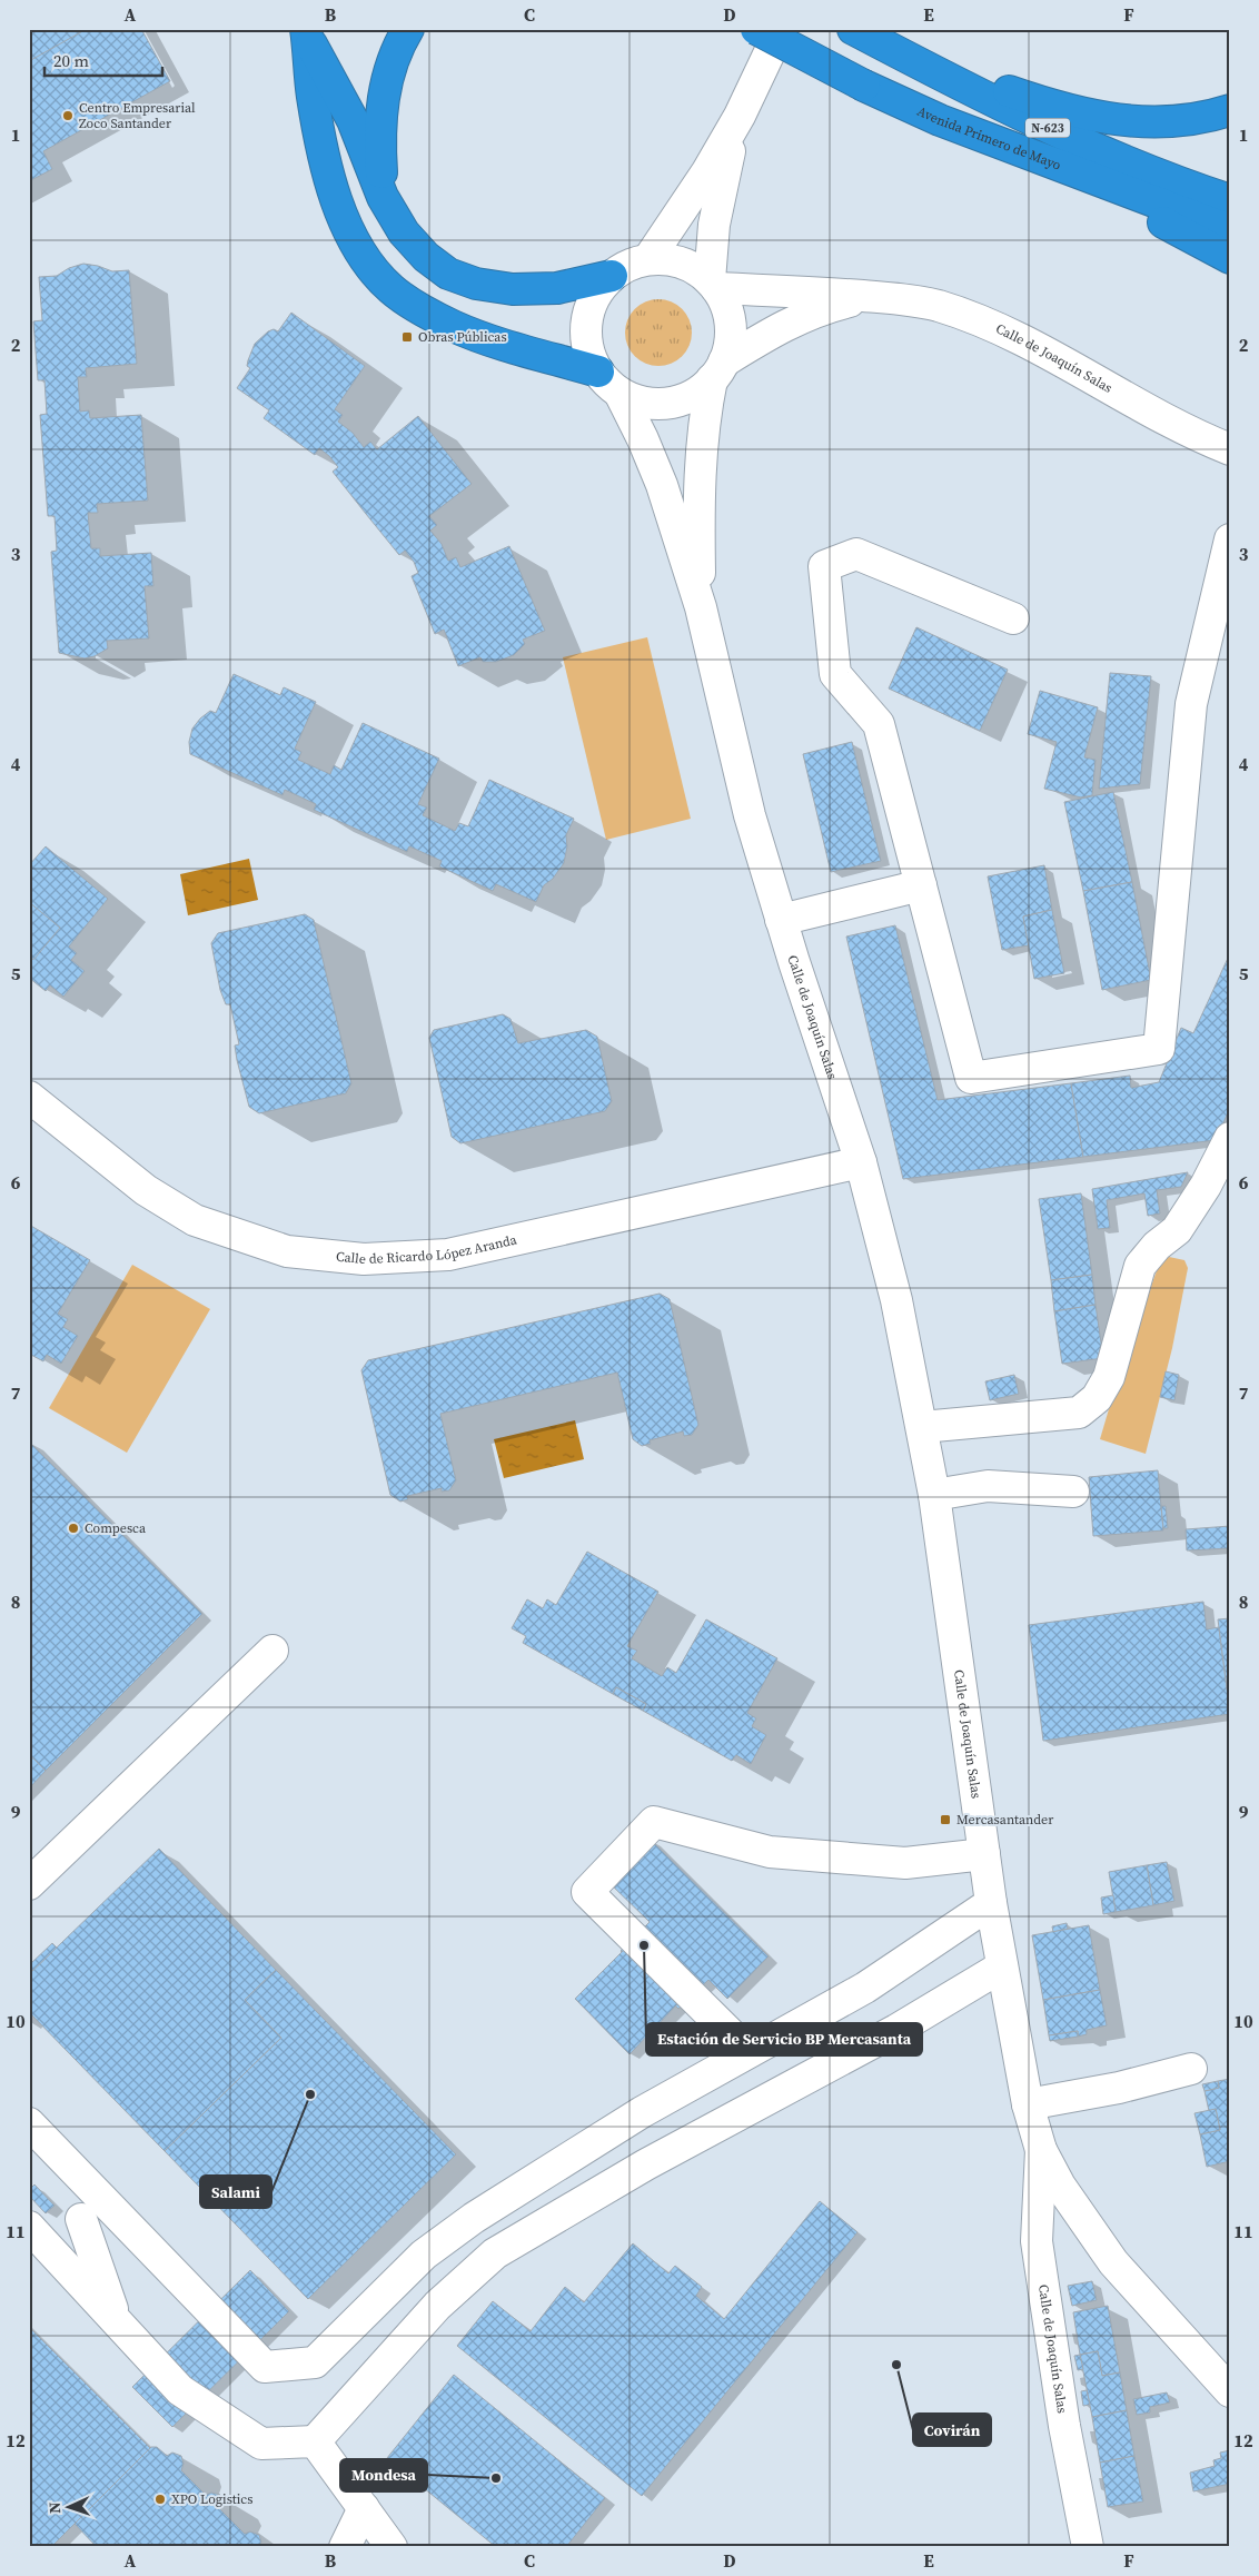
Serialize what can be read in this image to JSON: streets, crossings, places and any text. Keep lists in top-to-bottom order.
{
  "streets": {
    "highway": ["N-623", "Avenida Primero de Mayo"],
    "street": ["Calle de Joaquín Salas", "Calle de Ricardo López Aranda"]
  },
  "crossings": [
    ["Calle de Joaquín Salas", "Calle de Ricardo López Aranda"]
  ],
  "places": {
    "other": [
      "Centro Empresarial Zoco Santander",
      "Compesca",
      "Estación de Servicio BP Mercasanta",
      "Salami",
      "Covirán",
      "Mondesa",
      "XPO Logistics"
    ],
    "transit": ["Obras Públicas", "Mercasantander"]
  },
  "scale_bar": "20 m",
  "north": "left",
  "grid": {
    "columns": [
      "A",
      "B",
      "C",
      "D",
      "E",
      "F"
    ],
    "rows": [
      "1",
      "2",
      "3",
      "4",
      "5",
      "6",
      "7",
      "8",
      "9",
      "10",
      "11",
      "12"
    ]
  }
}
